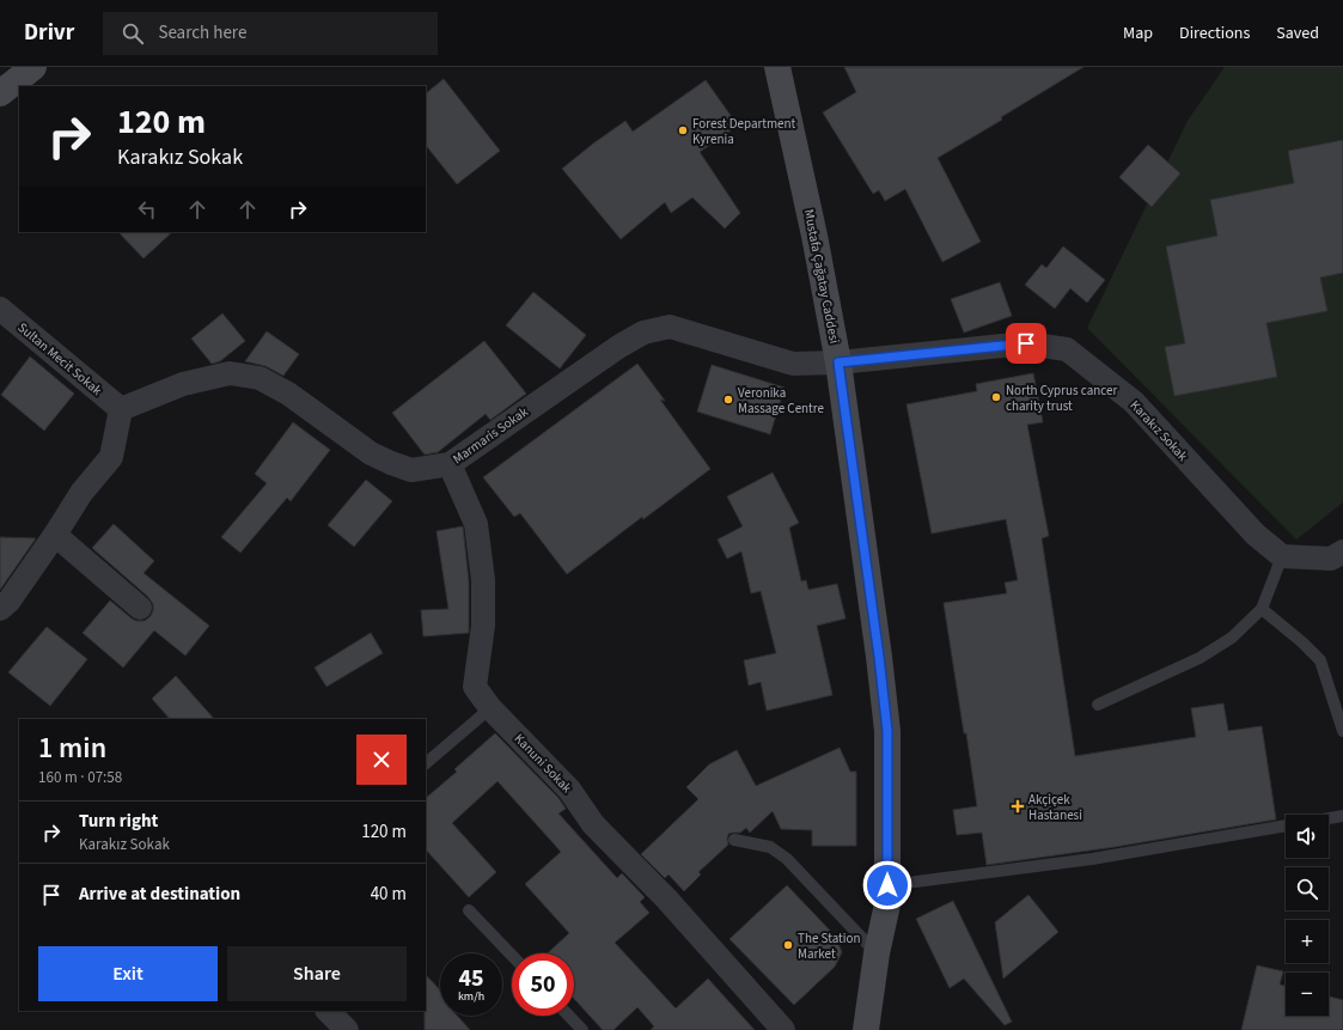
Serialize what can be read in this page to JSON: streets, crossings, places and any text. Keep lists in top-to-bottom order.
{
  "streets": {
    "main road": ["Mustafa Çağatay Caddesi"],
    "street": [
      "Sultan Mecit Sokak",
      "Karakız Sokak",
      "Marmaris Sokak",
      "Kanuni Sokak"
    ]
  },
  "crossings": [
    ["Mustafa Çağatay Caddesi", "Karakız Sokak"],
    ["Mustafa Çağatay Caddesi", "Marmaris Sokak"],
    ["Sultan Mecit Sokak", "Marmaris Sokak"],
    ["Karakız Sokak", "Marmaris Sokak"],
    ["Marmaris Sokak", "Kanuni Sokak"]
  ],
  "places": {
    "other": [
      "Forest Department Kyrenia",
      "North Cyprus cancer charity trust",
      "Veronika Massage Centre",
      "The Station Market"
    ],
    "health": ["Akçiçek Hastanesi"]
  },
  "page": {
    "header": "Drivr",
    "search": "Search here",
    "nav": ["Map", "Directions", "Saved"],
    "turn": ["120 m", "Karakız Sokak"],
    "heading": ["1 min", "160 m · 07:58"],
    "list": [
      {
        "name": "Turn right",
        "note": "Karakız Sokak",
        "value": "120 m"
      },
      {
        "name": "Arrive at destination",
        "value": "40 m"
      }
    ],
    "map_buttons": ["+", "−"],
    "buttons": ["Exit", "Share"],
    "speed": "45 km/h",
    "limit": "50"
  }
}
